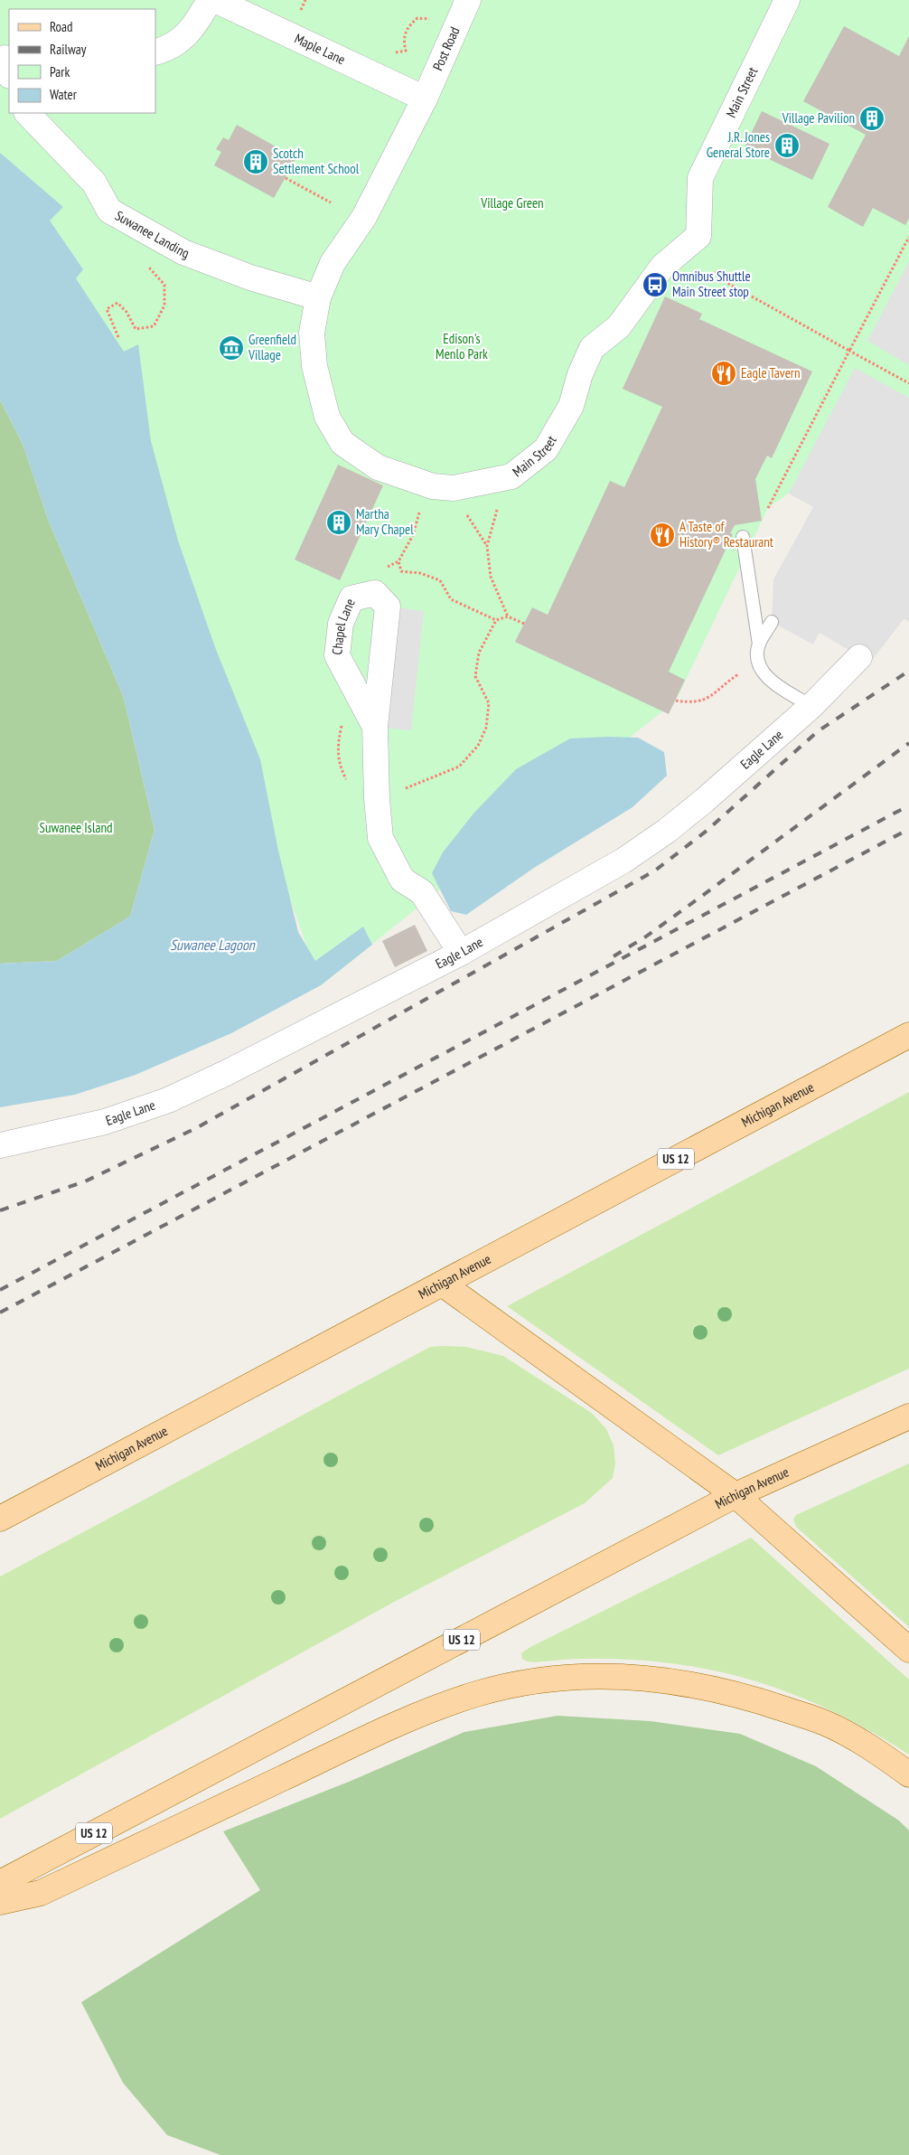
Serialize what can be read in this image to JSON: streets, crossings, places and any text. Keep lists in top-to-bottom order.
{
  "streets": {
    "main road": ["Michigan Avenue", "US 12"],
    "street": [
      "Maple Lane",
      "Post Road",
      "Main Street",
      "Suwanee Landing",
      "Eagle Lane"
    ]
  },
  "crossings": [
    ["Maple Lane", "Post Road"]
  ],
  "water": ["Suwanee Lagoon"],
  "parks": ["Village Green", "Edison's Menlo Park", "Suwanee Island"],
  "places": {
    "building": [
      "Village Pavilion",
      "J.R. Jones General Store",
      "Scotch Settlement School",
      "Martha Mary Chapel"
    ],
    "bus stop": ["Omnibus Shuttle Main Street stop"],
    "museum": ["Greenfield Village"],
    "restaurant": ["Eagle Tavern", "A Taste of History® Restaurant"]
  },
  "legend": [
    "Road",
    "Railway",
    "Park",
    "Water"
  ]
}
